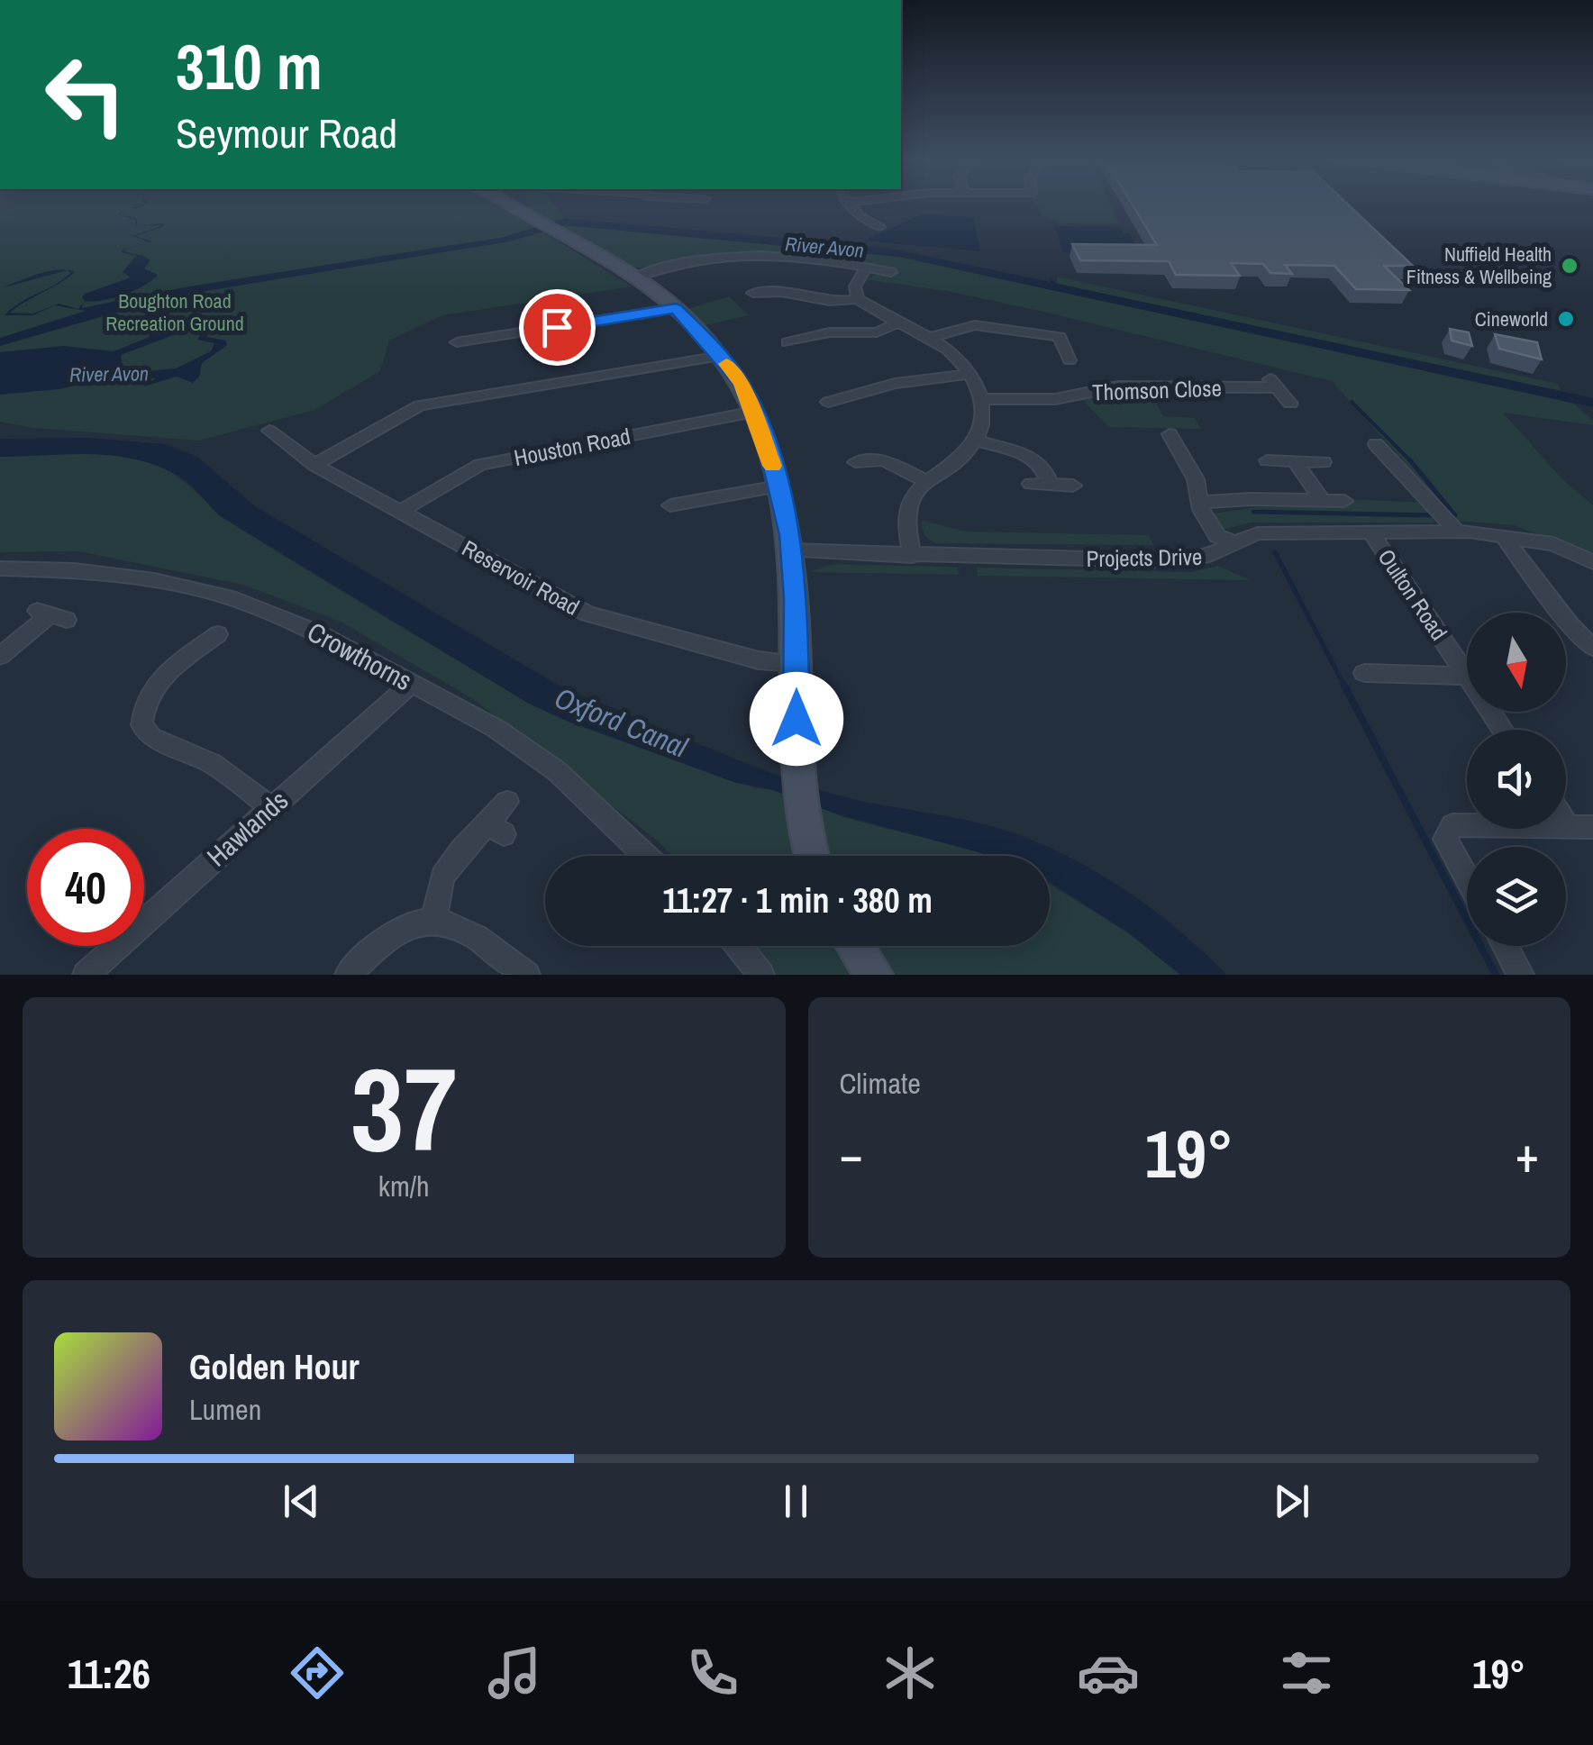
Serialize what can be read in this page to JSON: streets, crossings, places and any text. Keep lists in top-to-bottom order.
{
  "streets": {
    "street": [
      "Thomson Close",
      "Houston Road",
      "Projects Drive",
      "Reservoir Road",
      "Oulton Road",
      "Crowthorns",
      "Hawlands"
    ]
  },
  "crossings": [
    ["Houston Road", "Reservoir Road"],
    ["Projects Drive", "Oulton Road"],
    ["Crowthorns", "Hawlands"]
  ],
  "water": ["River Avon", "Oxford Canal"],
  "parks": ["Boughton Road Recreation Ground"],
  "places": ["Nuffield Health Fitness & Wellbeing", "Cineworld"],
  "north": "bottom",
  "page": {
    "turn": ["310 m", "Seymour Road"],
    "limit": "40",
    "trip": "11:27 · 1 min · 380 m",
    "tile": [
      ["37", "km/h"],
      "Climate"
    ],
    "heat": ["−", "19°", "+"],
    "song": ["Golden Hour", "Lumen"],
    "tabs": ["11:26", "19°"]
  }
}
